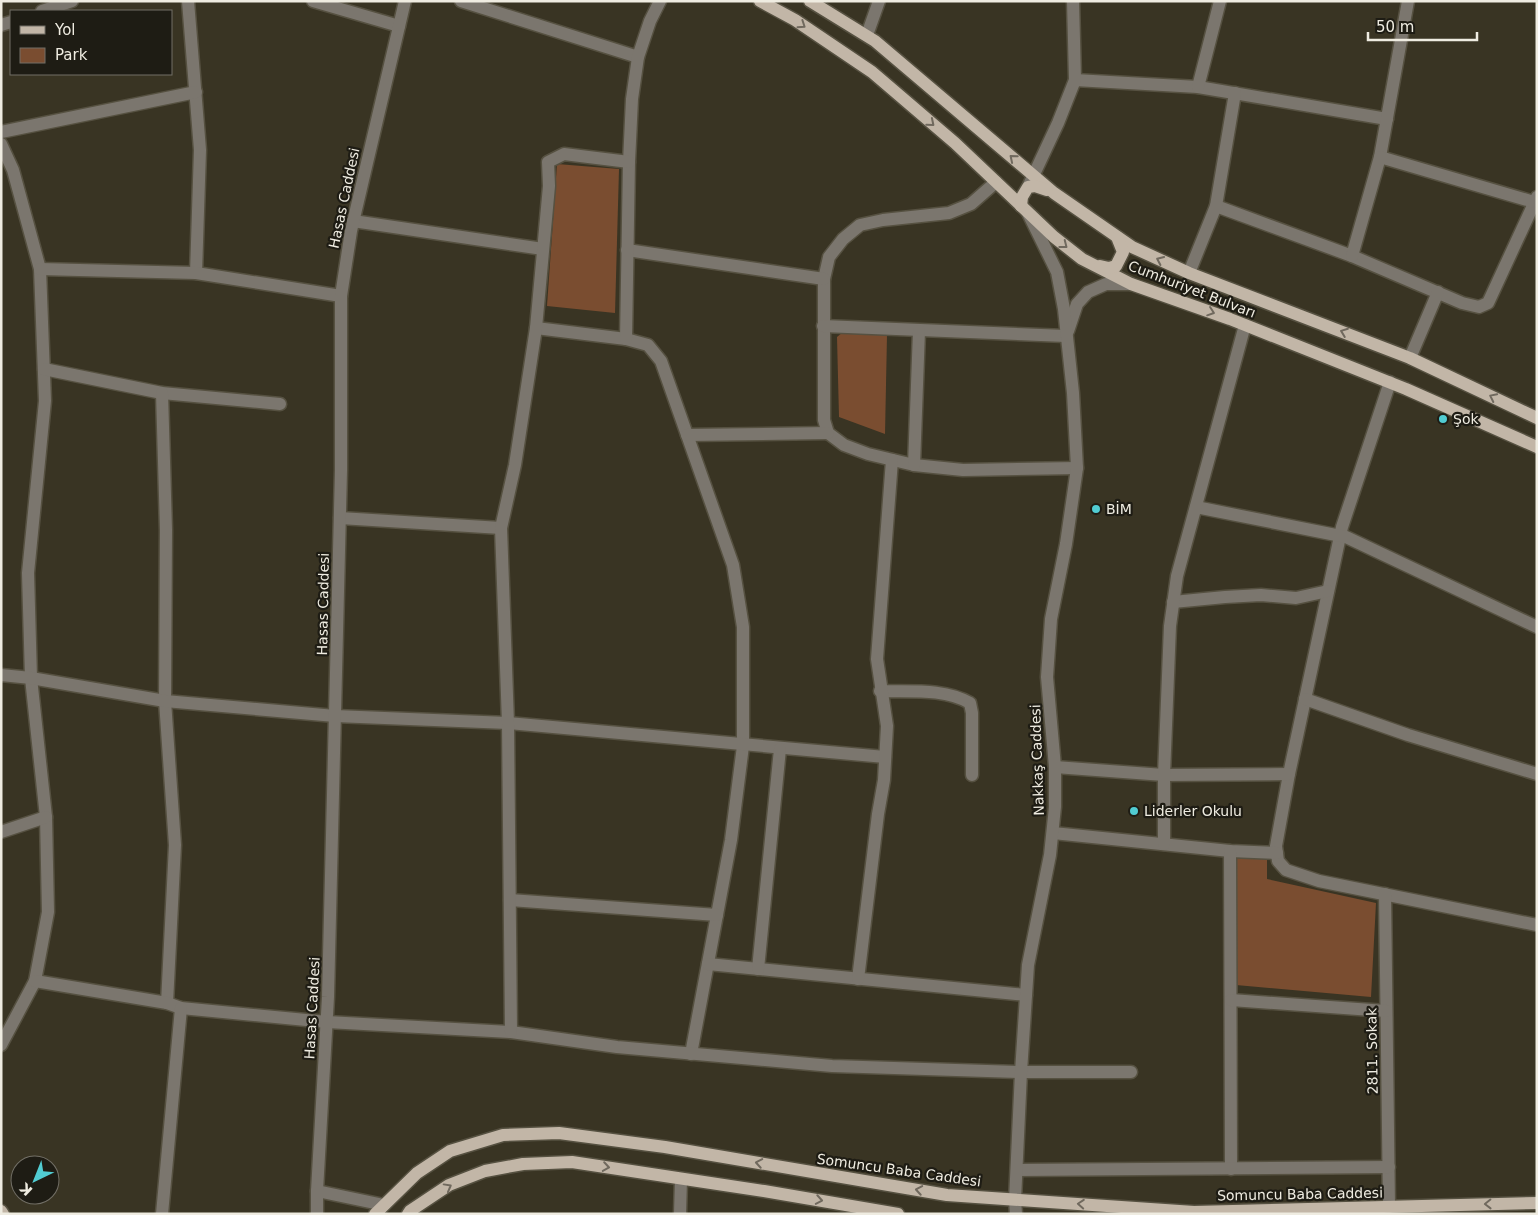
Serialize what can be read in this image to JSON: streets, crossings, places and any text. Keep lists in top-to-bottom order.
{
  "streets": {
    "main road": ["Cumhuriyet Bulvarı", "Somuncu Baba Caddesi"],
    "street": ["Hasas Caddesi", "Nakkaş Caddesi", "2811. Sokak"]
  },
  "crossings": [
    ["Cumhuriyet Bulvarı", "Nakkaş Caddesi"],
    ["Nakkaş Caddesi", "Somuncu Baba Caddesi"],
    ["2811. Sokak", "Somuncu Baba Caddesi"]
  ],
  "places": ["Şok", "BİM", "Liderler Okulu"],
  "legend": ["Yol", "Park"],
  "scale_bar": "50 m",
  "north": "bottom left"
}
